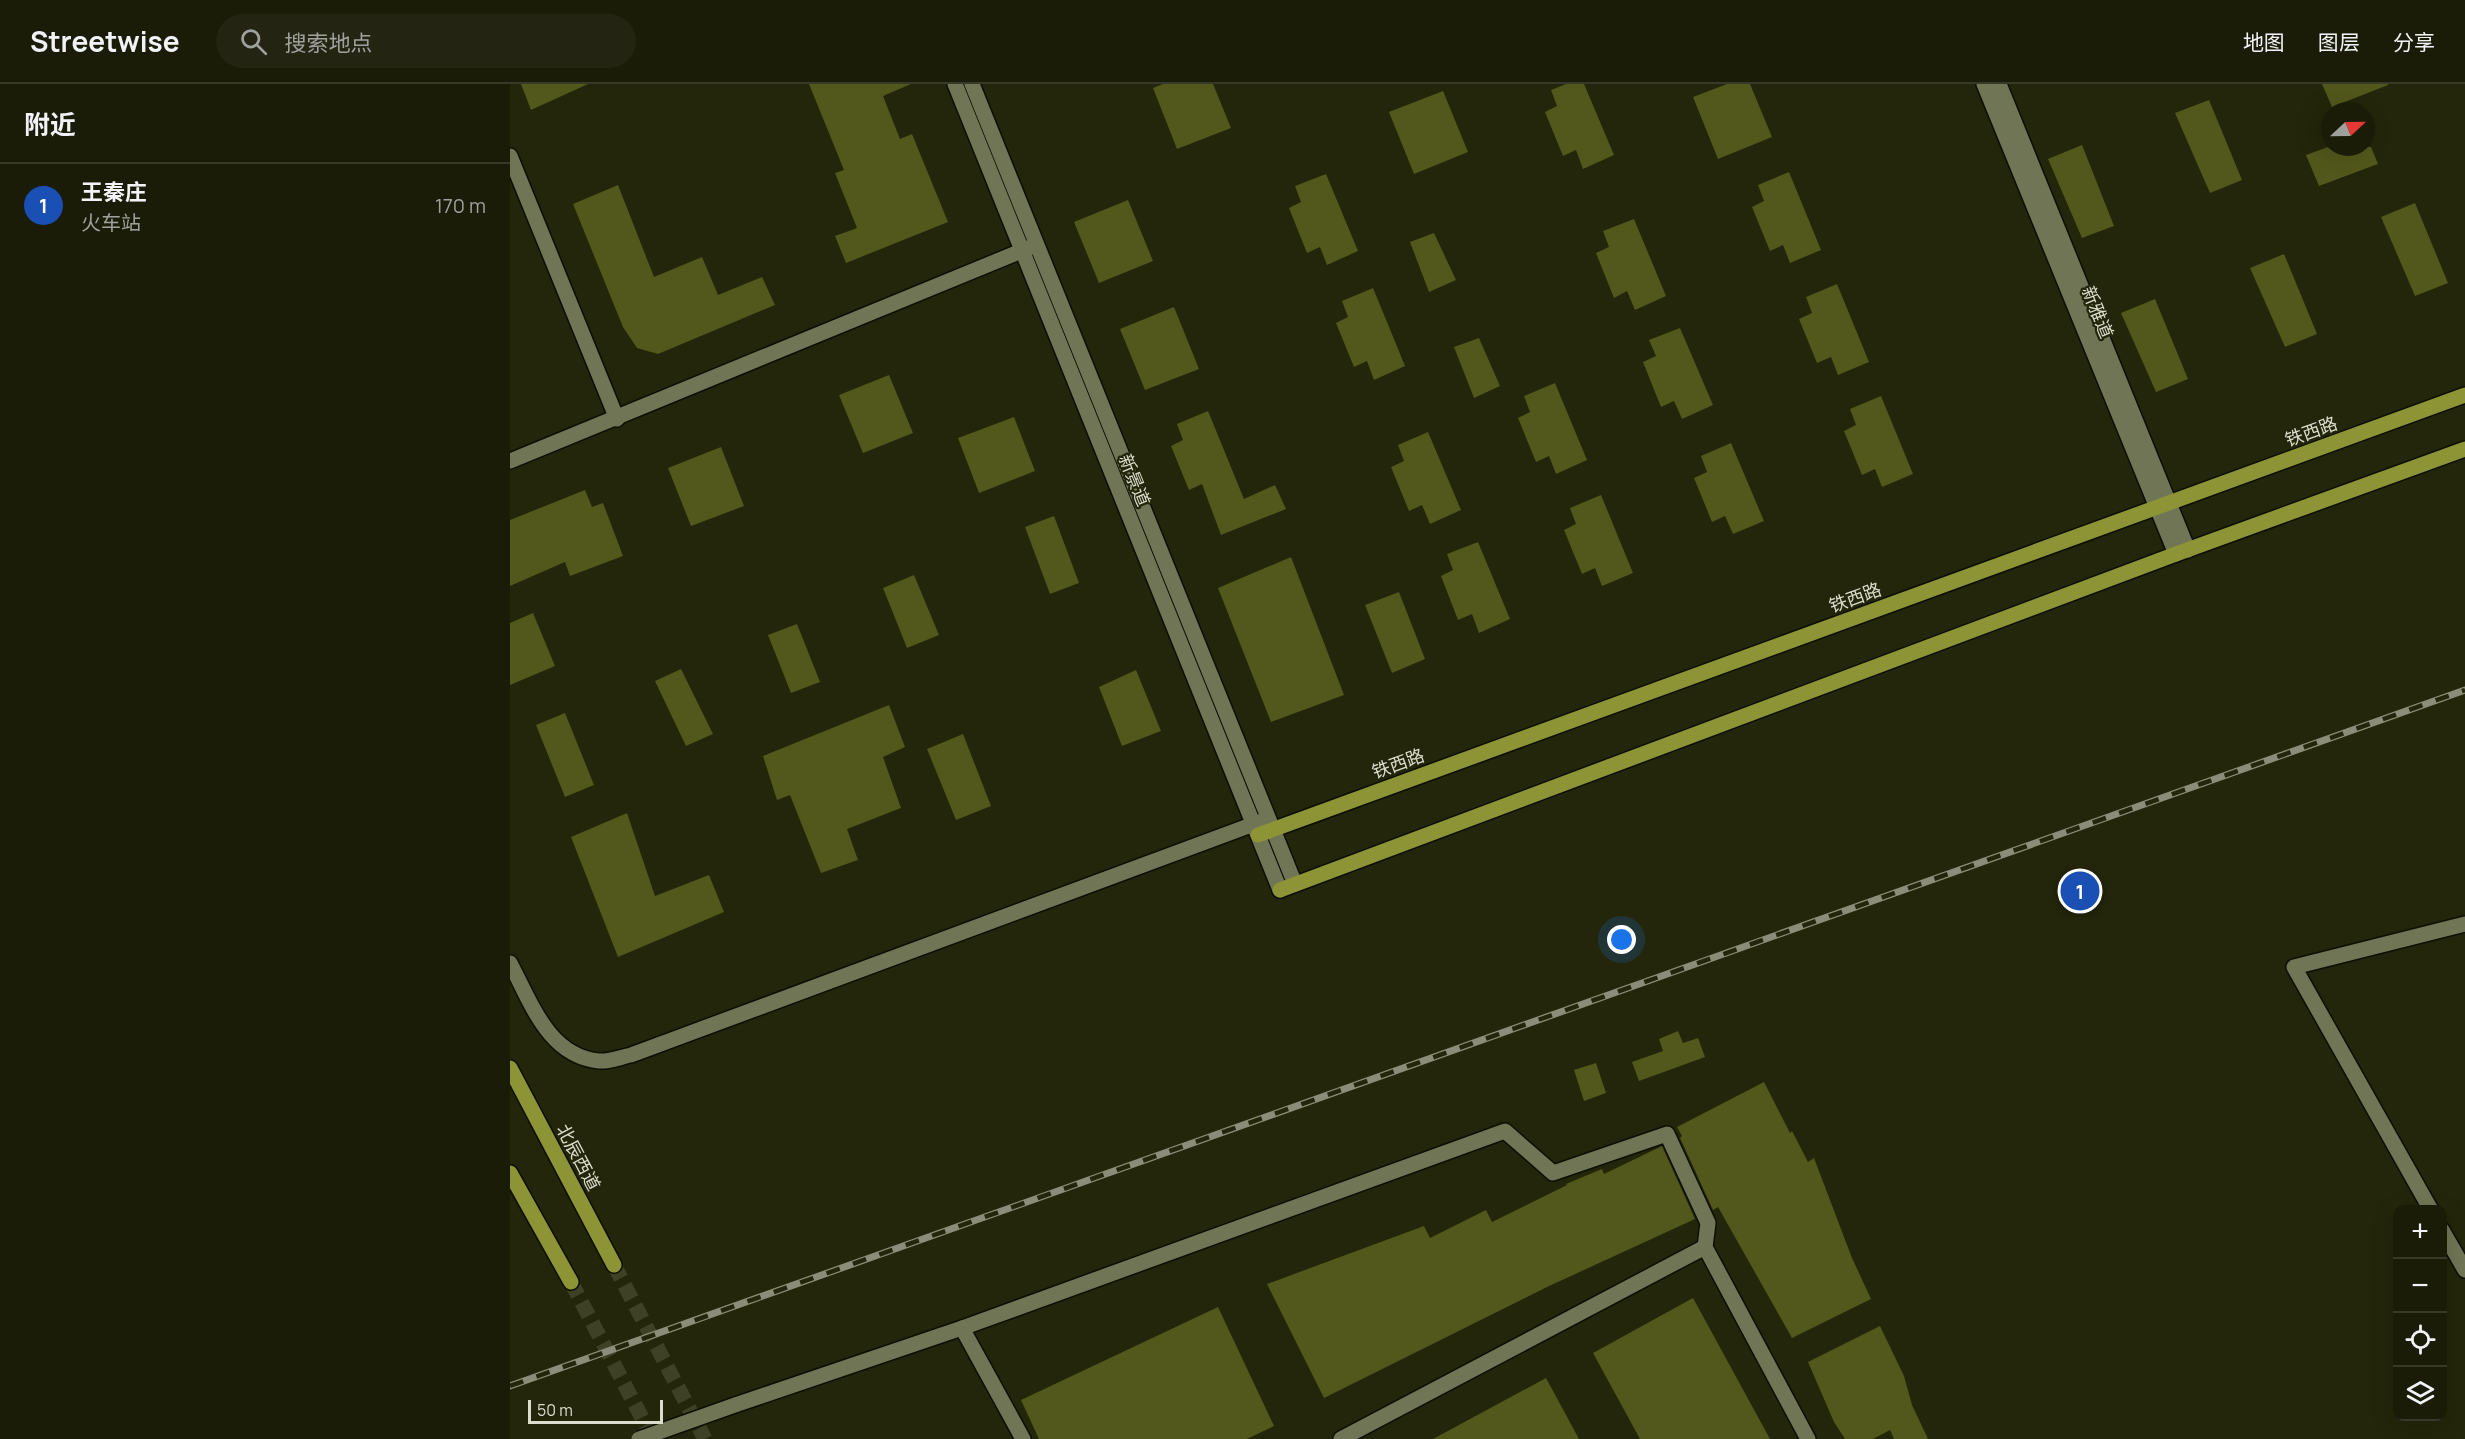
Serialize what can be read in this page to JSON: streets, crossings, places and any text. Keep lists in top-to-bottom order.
{
  "streets": {
    "main road": ["铁西路", "北辰西道"],
    "street": ["新雅道", "新景道"]
  },
  "crossings": [
    ["新雅道", "铁西路"],
    ["铁西路", "新景道"]
  ],
  "scale_bar": "50 m",
  "north": "right",
  "page": {
    "header": "Streetwise",
    "search": "搜索地点",
    "nav": ["地图", "图层", "分享"],
    "heading": "附近",
    "list": [
      {
        "mark": "1",
        "name": "王秦庄",
        "note": "火车站",
        "value": "170 m"
      }
    ],
    "pins": "1",
    "map_buttons": ["+", "−"],
    "scale": "50 m"
  }
}
